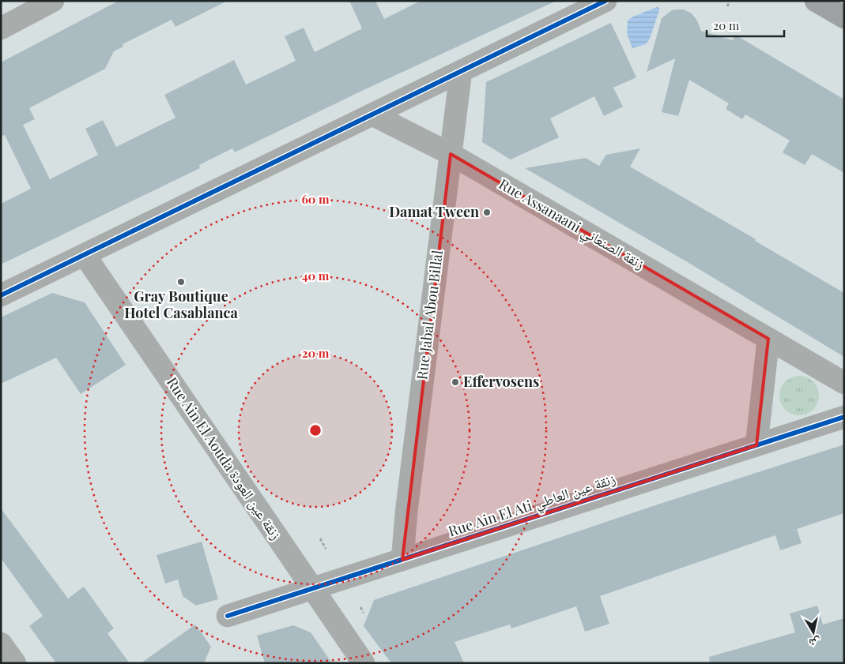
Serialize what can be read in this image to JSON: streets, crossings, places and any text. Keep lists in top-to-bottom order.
{
  "streets": {
    "street": [
      "Rue Assanaani زنقة الصنعاني",
      "Rue Jabal Abou Billal",
      "Rue Ain El Aouda زنقة عين العودة",
      "Rue Ain El Ati زنقة عين العاطي"
    ]
  },
  "crossings": [
    ["Rue Assanaani زنقة الصنعاني", "Rue Jabal Abou Billal"],
    ["Rue Jabal Abou Billal", "Rue Ain El Ati زنقة عين العاطي"],
    ["Rue Ain El Aouda زنقة عين العودة", "Rue Ain El Ati زنقة عين العاطي"]
  ],
  "places": ["Damat Tween", "Gray Boutique Hotel Casablanca", "Effervosens"],
  "scale_bar": "20 m",
  "north": "bottom",
  "rings": ["60 m", "40 m", "20 m"]
}
